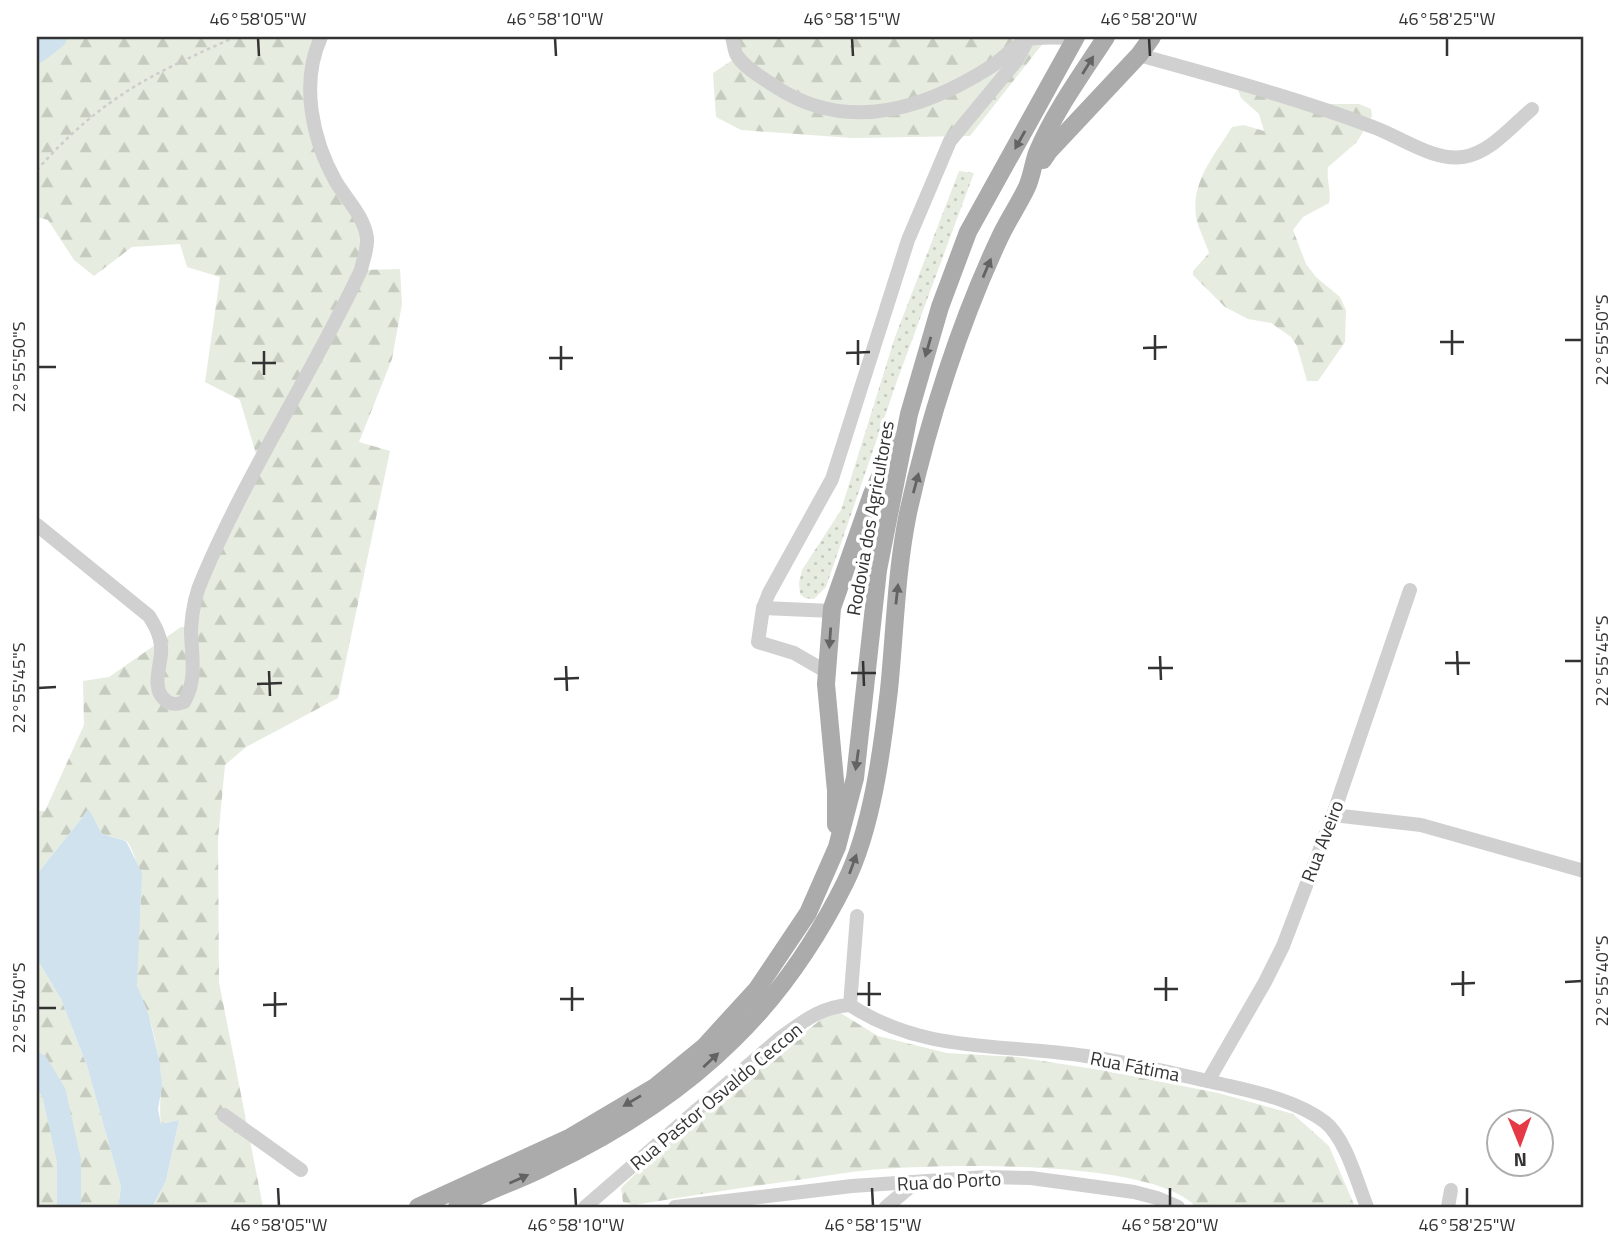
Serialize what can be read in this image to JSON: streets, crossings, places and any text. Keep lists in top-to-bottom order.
{
  "streets": {
    "main road": ["Rodovia dos Agricultores"],
    "street": [
      "Rua Aveiro",
      "Rua Fátima",
      "Rua Pastor Osvaldo Ceccon",
      "Rua do Porto"
    ]
  },
  "crossings": [
    ["Rua Aveiro", "Rua Fátima"],
    ["Rua Fátima", "Rua Pastor Osvaldo Ceccon"]
  ],
  "north": "bottom",
  "coordinates": [
    "46°58'05\"W",
    "46°58'10\"W",
    "46°58'15\"W",
    "46°58'20\"W",
    "46°58'25\"W",
    "22°55'50\"S",
    "22°55'45\"S",
    "22°55'40\"S"
  ]
}
